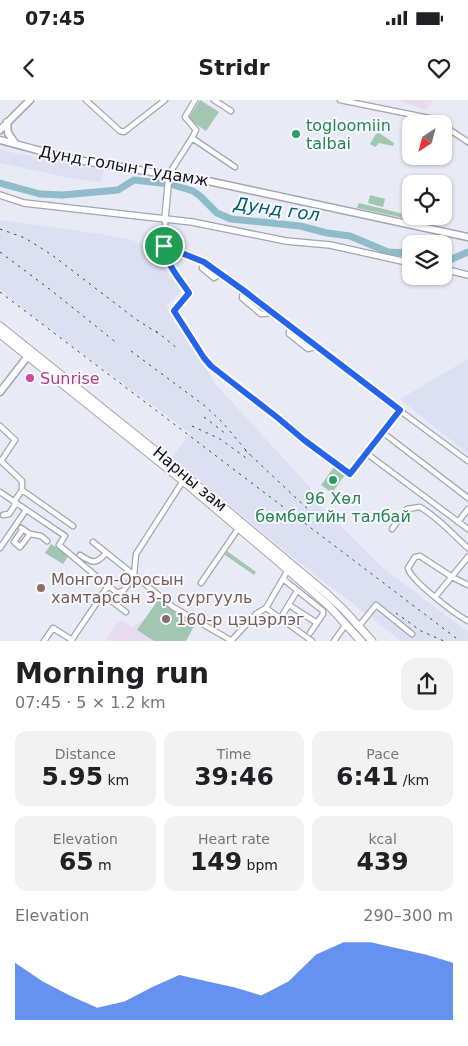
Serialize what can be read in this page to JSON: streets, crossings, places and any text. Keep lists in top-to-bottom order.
{
  "streets": {
    "main road": ["Дунд голын Гудамж", "Нарны зам"]
  },
  "water": ["Дунд гол"],
  "places": [
    "togloomiin talbai",
    "Sunrise",
    "96 Хөл бөмбөгийн талбай",
    "Монгол-Оросын хамтарсан 3-р сургууль",
    "160-р цэцэрлэг"
  ],
  "north": "bottom left",
  "page": {
    "status": "07:45",
    "header": "Stridr",
    "heading": ["Morning run", "07:45 · 5 × 1.2 km"],
    "stats": [
      ["Distance", "5.95 km"],
      ["Time", "39:46"],
      ["Pace", "6:41 /km"],
      ["Elevation", "65 m"],
      ["Heart rate", "149 bpm"],
      ["kcal", "439"]
    ],
    "chart": ["Elevation", "290–300 m"]
  }
}
